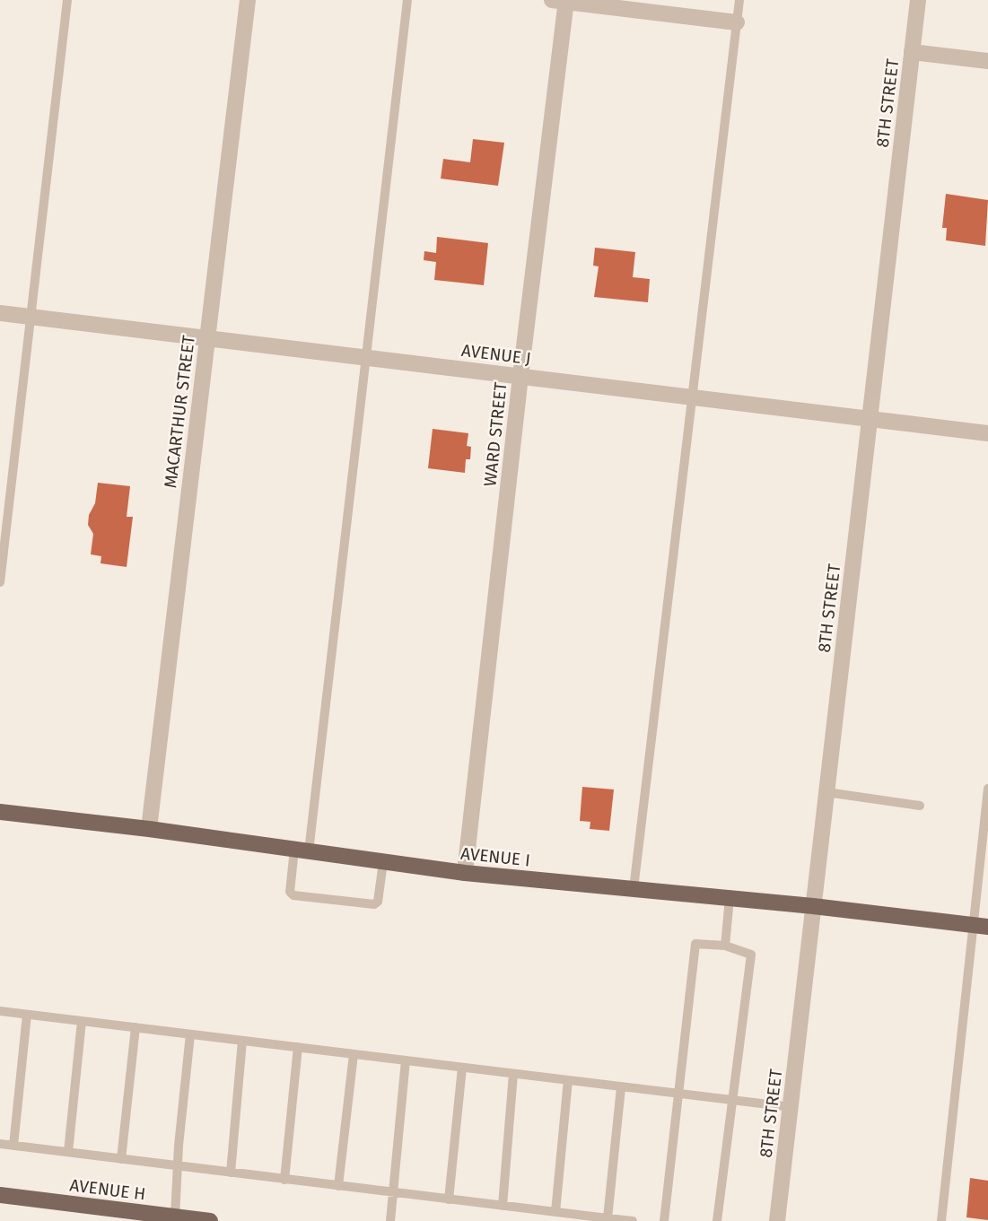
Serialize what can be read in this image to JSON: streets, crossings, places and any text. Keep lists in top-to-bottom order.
{
  "streets": {
    "main road": ["AVENUE I", "AVENUE H"],
    "street": [
      "8TH STREET",
      "AVENUE J",
      "MACARTHUR STREET",
      "WARD STREET"
    ]
  },
  "crossings": [
    ["8TH STREET", "AVENUE J"],
    ["8TH STREET", "AVENUE I"],
    ["AVENUE J", "MACARTHUR STREET"],
    ["AVENUE J", "WARD STREET"],
    ["MACARTHUR STREET", "AVENUE I"],
    ["WARD STREET", "AVENUE I"]
  ]
}
